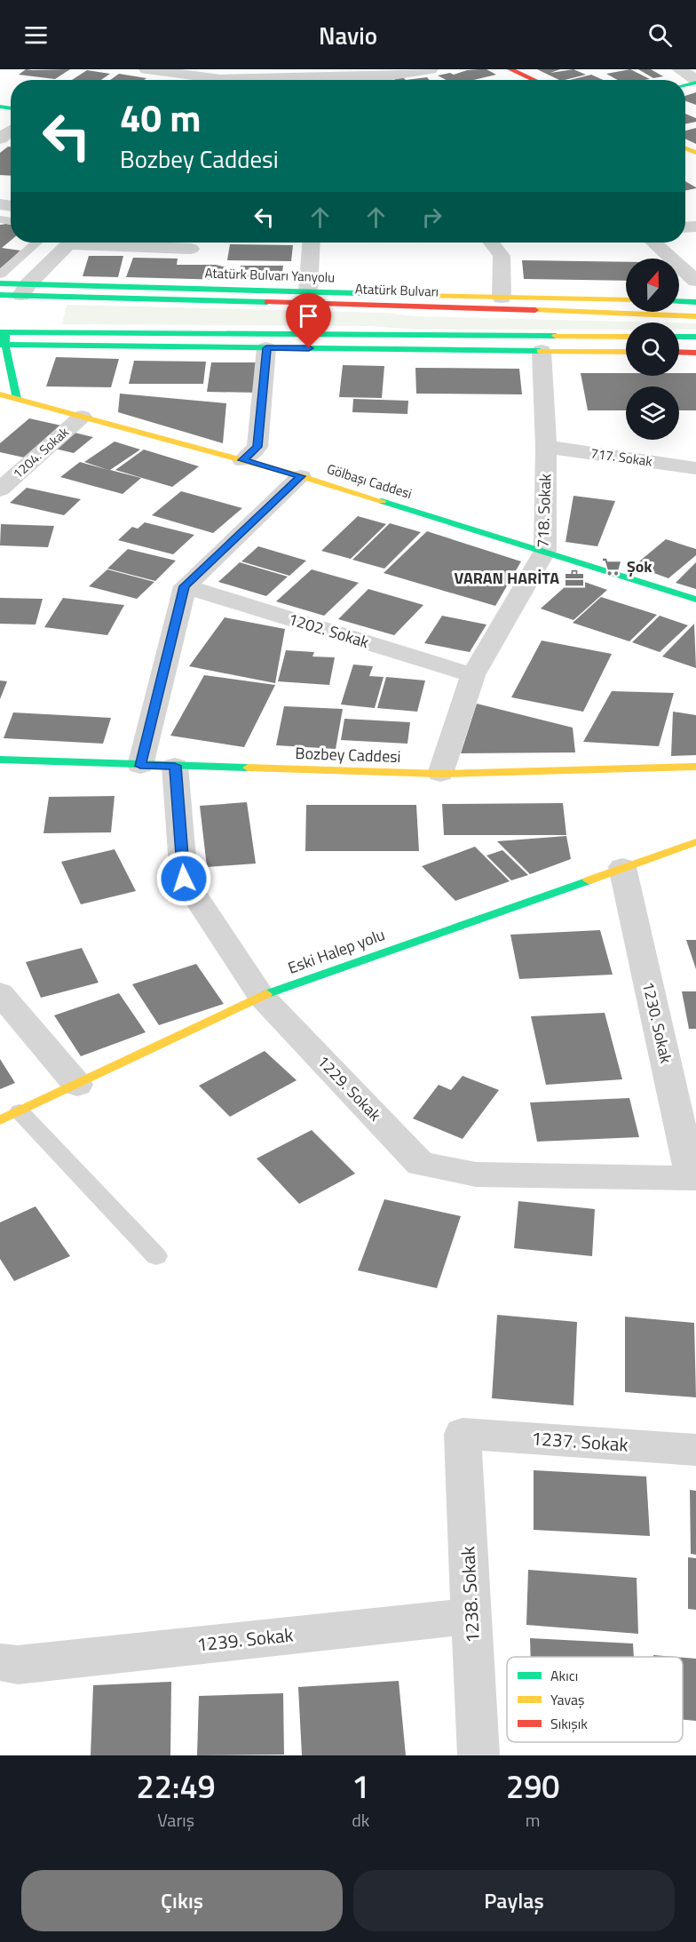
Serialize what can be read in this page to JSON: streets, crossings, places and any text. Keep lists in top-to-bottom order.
{
  "streets": {
    "main road": [
      "Atatürk Bulvarı Yanyolu",
      "Atatürk Bulvarı",
      "Gölbaşı Caddesi",
      "Bozbey Caddesi",
      "Eski Halep yolu"
    ],
    "street": [
      "1204. Sokak",
      "717. Sokak",
      "718. Sokak",
      "1202. Sokak",
      "1230. Sokak",
      "1229. Sokak",
      "1237. Sokak",
      "1238. Sokak",
      "1239. Sokak"
    ]
  },
  "crossings": [
    ["Atatürk Bulvarı Yanyolu", "Atatürk Bulvarı"],
    ["1204. Sokak", "Gölbaşı Caddesi"],
    ["717. Sokak", "718. Sokak"],
    ["Gölbaşı Caddesi", "718. Sokak"],
    ["718. Sokak", "1202. Sokak"],
    ["718. Sokak", "Bozbey Caddesi"],
    ["Bozbey Caddesi", "1229. Sokak"],
    ["Eski Halep yolu", "1230. Sokak"],
    ["Eski Halep yolu", "1229. Sokak"],
    ["1230. Sokak", "1229. Sokak"],
    ["1237. Sokak", "1238. Sokak"],
    ["1238. Sokak", "1239. Sokak"]
  ],
  "places": {
    "supermarket": ["Şok"],
    "office": ["VARAN HARİTA"]
  },
  "legend": ["Akıcı", "Yavaş", "Sıkışık"],
  "north": "top",
  "page": {
    "header": "Navio",
    "turn": ["40 m", "Bozbey Caddesi"],
    "eta": [
      "22:49",
      "Varış",
      "1",
      "dk",
      "290",
      "m"
    ],
    "buttons": ["Çıkış", "Paylaş"]
  }
}
